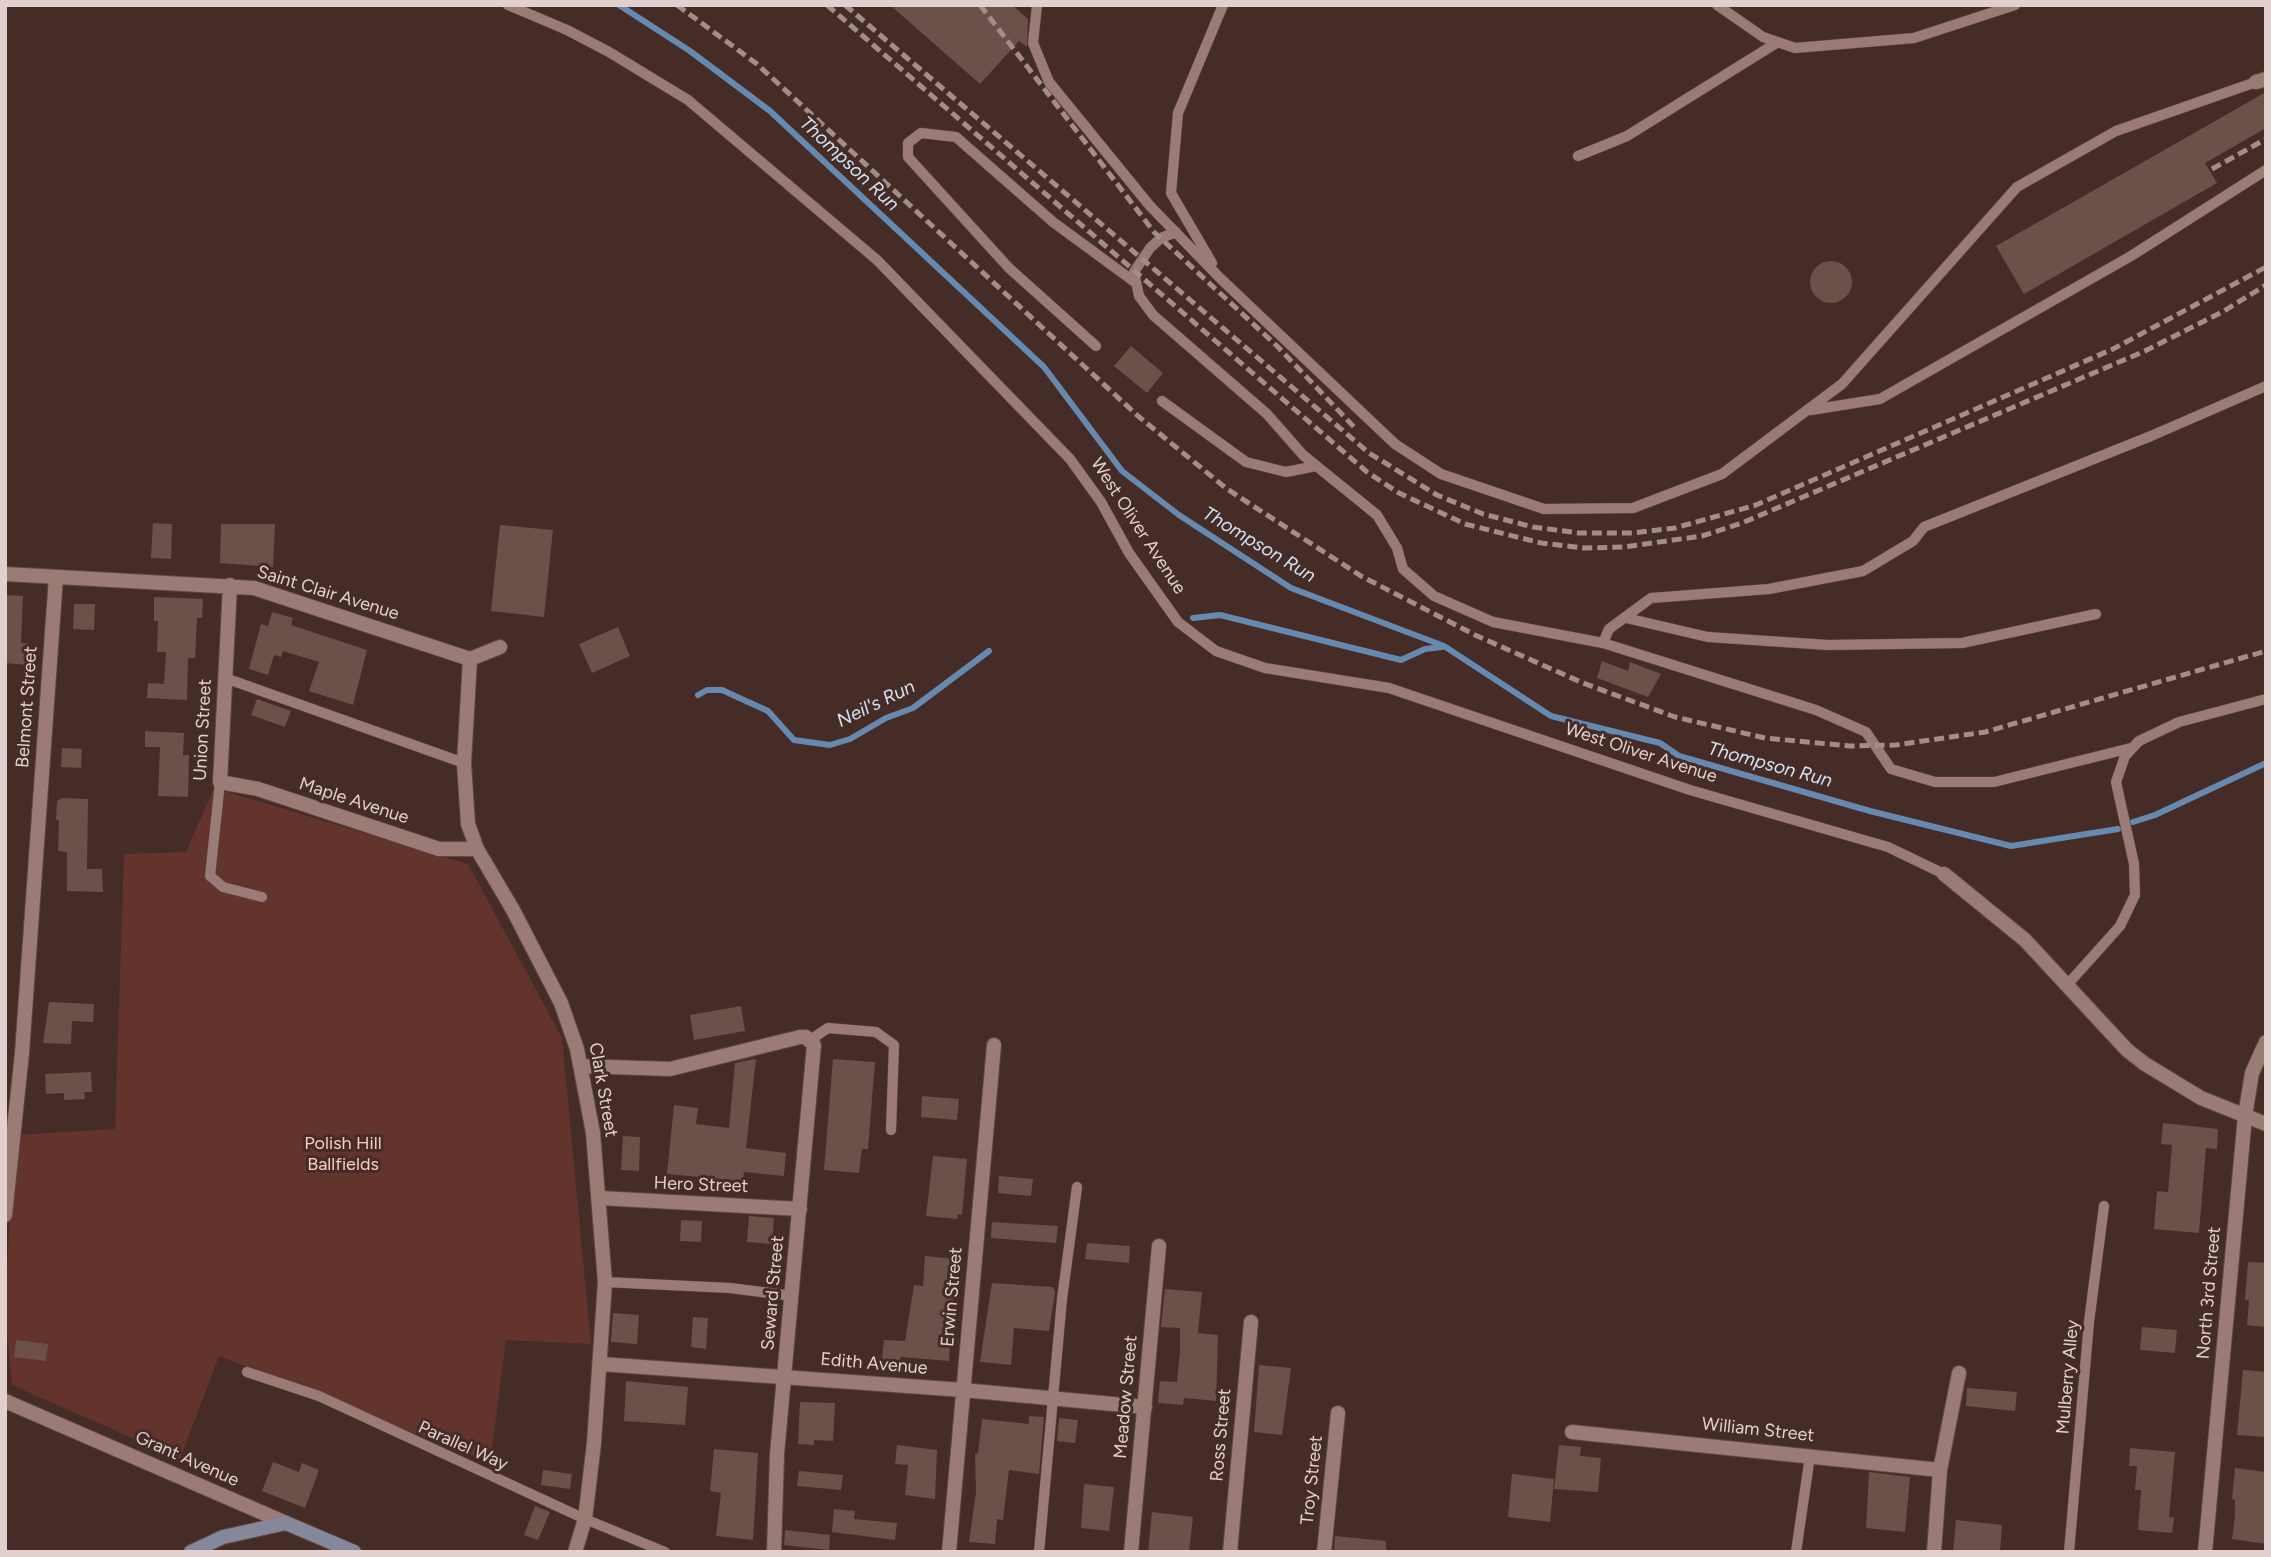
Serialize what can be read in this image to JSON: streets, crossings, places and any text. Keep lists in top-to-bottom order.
{
  "streets": {
    "street": [
      "West Oliver Avenue",
      "Saint Clair Avenue",
      "Belmont Street",
      "Union Street",
      "Maple Avenue",
      "Clark Street",
      "Hero Street",
      "Seward Street",
      "North 3rd Street",
      "Erwin Street",
      "Edith Avenue",
      "Meadow Street",
      "William Street",
      "Ross Street",
      "Grant Avenue",
      "Troy Street"
    ],
    "lane": ["Mulberry Alley", "Parallel Way"]
  },
  "crossings": [
    ["West Oliver Avenue", "North 3rd Street"],
    ["Saint Clair Avenue", "Belmont Street"],
    ["Saint Clair Avenue", "Union Street"],
    ["Saint Clair Avenue", "Clark Street"],
    ["Union Street", "Maple Avenue"],
    ["Maple Avenue", "Clark Street"],
    ["Clark Street", "Hero Street"],
    ["Clark Street", "Edith Avenue"],
    ["Clark Street", "Parallel Way"],
    ["Hero Street", "Seward Street"],
    ["Seward Street", "Edith Avenue"],
    ["Erwin Street", "Edith Avenue"],
    ["Edith Avenue", "Meadow Street"]
  ],
  "water": ["Thompson Run", "Neil's Run"],
  "parks": ["Polish Hill Ballfields"]
}
